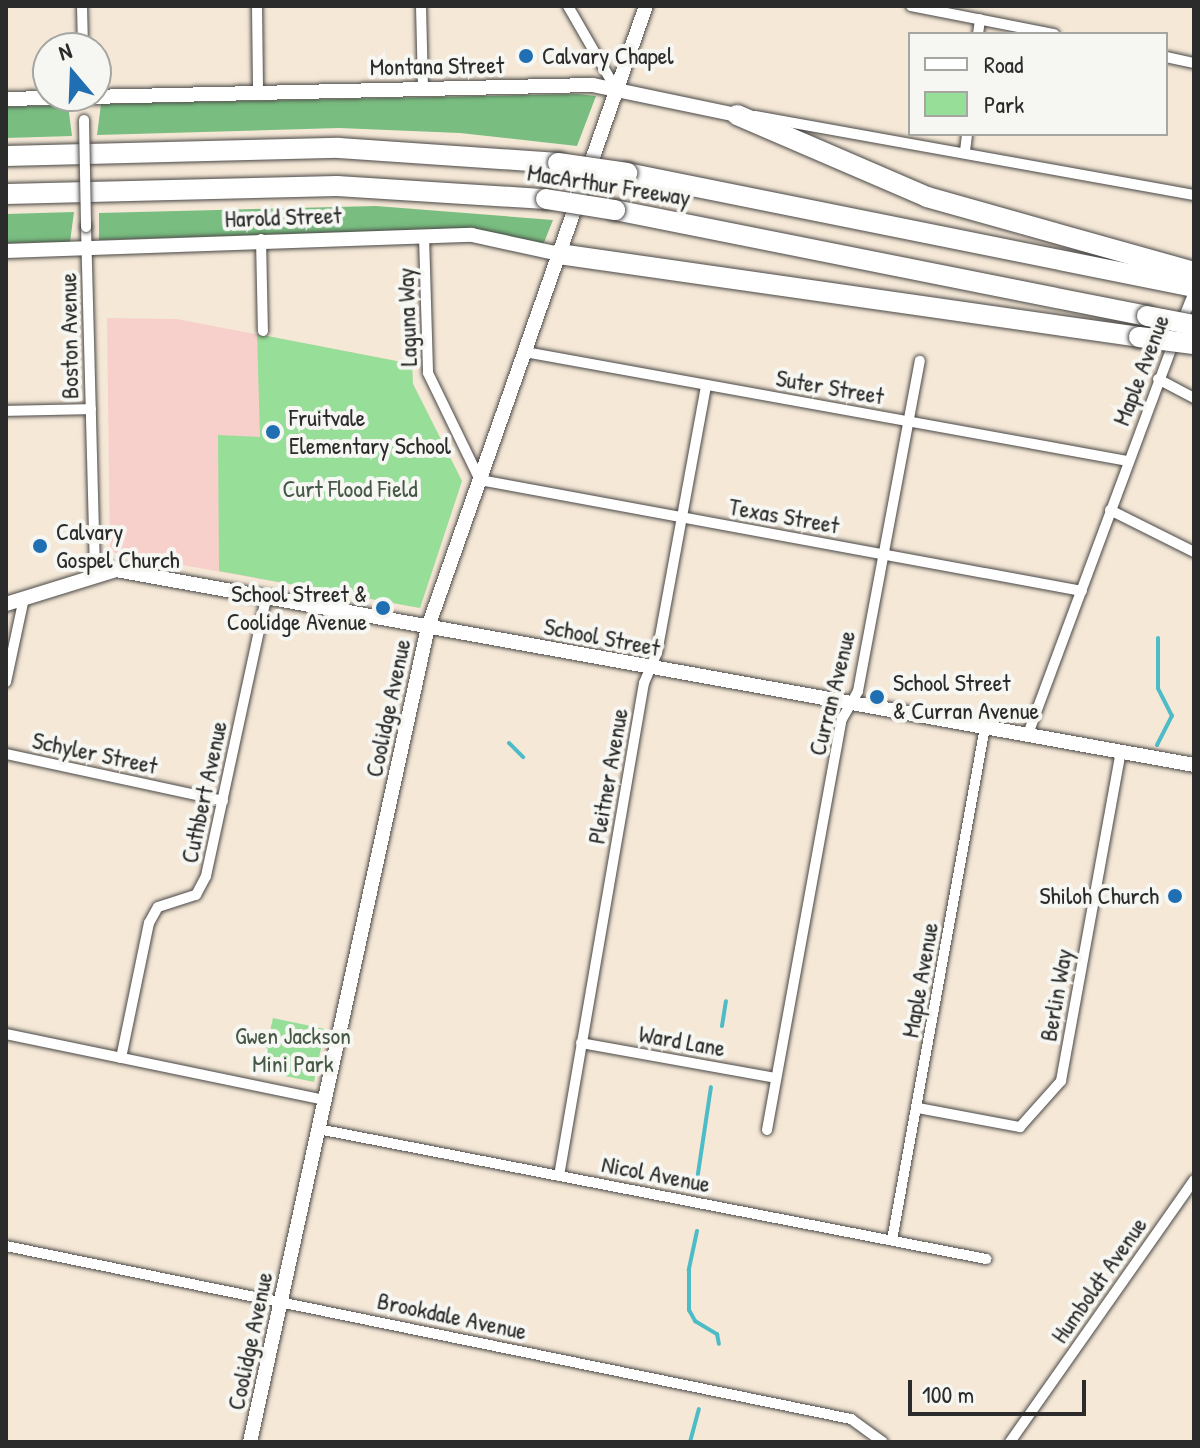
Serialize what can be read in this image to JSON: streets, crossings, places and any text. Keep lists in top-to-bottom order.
{
  "streets": {
    "highway": ["MacArthur Freeway"],
    "street": [
      "Montana Street",
      "Harold Street",
      "Laguna Way",
      "Boston Avenue",
      "Maple Avenue",
      "Suter Street",
      "Texas Street",
      "School Street",
      "Curran Avenue",
      "Coolidge Avenue",
      "Schyler Street",
      "Pleitner Avenue",
      "Cuthbert Avenue",
      "Berlin Way",
      "Ward Lane",
      "Nicol Avenue",
      "Humboldt Avenue",
      "Brookdale Avenue"
    ]
  },
  "crossings": [
    ["Montana Street", "Coolidge Avenue"],
    ["MacArthur Freeway", "Maple Avenue"],
    ["Harold Street", "Laguna Way"],
    ["Harold Street", "Boston Avenue"],
    ["Harold Street", "Coolidge Avenue"],
    ["Laguna Way", "Texas Street"],
    ["Laguna Way", "Coolidge Avenue"],
    ["Boston Avenue", "School Street"],
    ["Maple Avenue", "Suter Street"],
    ["Maple Avenue", "Texas Street"],
    ["Maple Avenue", "School Street"],
    ["Maple Avenue", "Berlin Way"],
    ["Maple Avenue", "Nicol Avenue"],
    ["Suter Street", "Curran Avenue"],
    ["Suter Street", "Coolidge Avenue"],
    ["Suter Street", "Pleitner Avenue"],
    ["Texas Street", "Curran Avenue"],
    ["Texas Street", "Coolidge Avenue"],
    ["Texas Street", "Pleitner Avenue"],
    ["School Street", "Curran Avenue"],
    ["School Street", "Coolidge Avenue"],
    ["School Street", "Pleitner Avenue"],
    ["School Street", "Cuthbert Avenue"],
    ["School Street", "Berlin Way"],
    ["Curran Avenue", "Ward Lane"],
    ["Coolidge Avenue", "Nicol Avenue"],
    ["Coolidge Avenue", "Brookdale Avenue"],
    ["Schyler Street", "Cuthbert Avenue"],
    ["Pleitner Avenue", "Ward Lane"],
    ["Pleitner Avenue", "Nicol Avenue"]
  ],
  "parks": ["Curt Flood Field", "Gwen Jackson Mini Park"],
  "places": [
    "Calvary Chapel",
    "Fruitvale Elementary School",
    "Calvary Gospel Church",
    "School Street & Coolidge Avenue",
    "School Street & Curran Avenue",
    "Shiloh Church"
  ],
  "legend": ["Road", "Park"],
  "scale_bar": "100 m",
  "north": "top"
}
